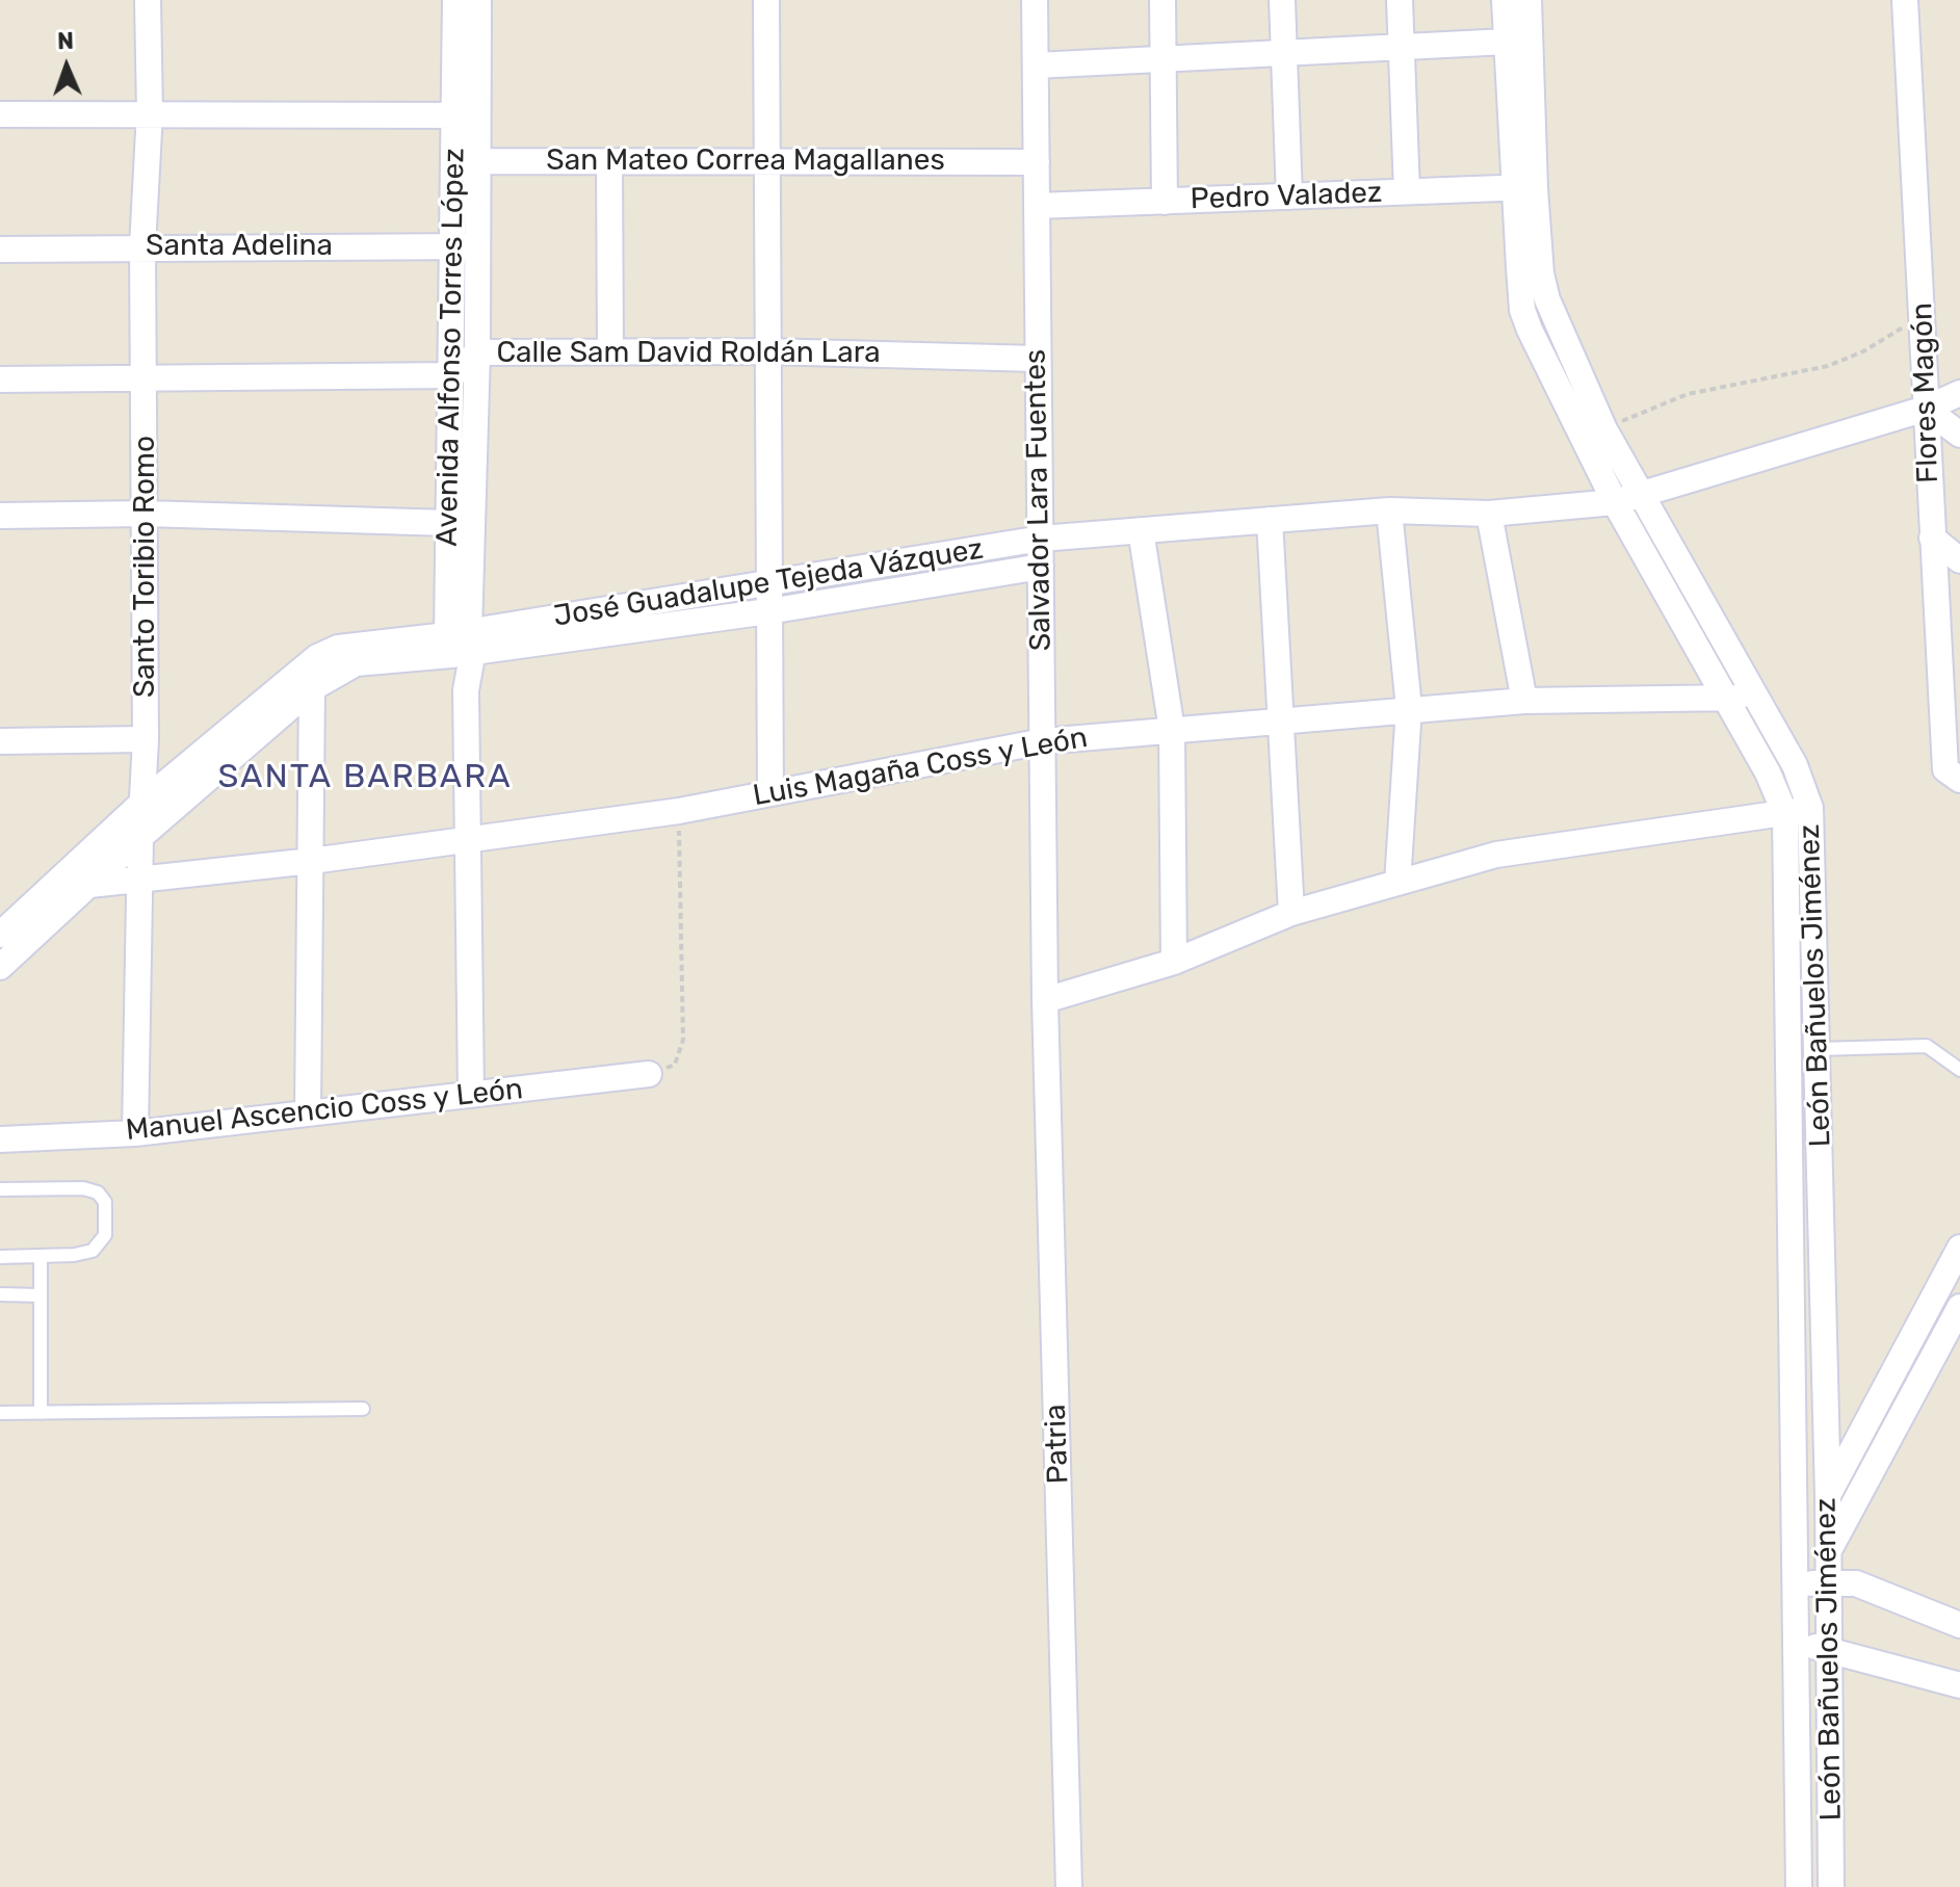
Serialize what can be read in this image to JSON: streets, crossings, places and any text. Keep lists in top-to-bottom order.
{
  "streets": {
    "street": [
      "San Mateo Correa Magallanes",
      "Pedro Valadez",
      "Santa Adelina",
      "Avenida Alfonso Torres López",
      "Calle Sam David Roldán Lara",
      "Flores Magón",
      "Salvador Lara Fuentes",
      "Santo Toribio Romo",
      "José Guadalupe Tejeda Vázquez",
      "Luis Magaña Coss y León",
      "León Bañuelos Jiménez",
      "Manuel Ascencio Coss y León",
      "Patria"
    ]
  },
  "crossings": [
    ["San Mateo Correa Magallanes", "Avenida Alfonso Torres López"],
    ["San Mateo Correa Magallanes", "Salvador Lara Fuentes"],
    ["Pedro Valadez", "Salvador Lara Fuentes"],
    ["Pedro Valadez", "León Bañuelos Jiménez"],
    ["Santa Adelina", "Avenida Alfonso Torres López"],
    ["Santa Adelina", "Santo Toribio Romo"],
    ["Avenida Alfonso Torres López", "Calle Sam David Roldán Lara"],
    ["Avenida Alfonso Torres López", "José Guadalupe Tejeda Vázquez"],
    ["Avenida Alfonso Torres López", "Luis Magaña Coss y León"],
    ["Avenida Alfonso Torres López", "Manuel Ascencio Coss y León"],
    ["Calle Sam David Roldán Lara", "Salvador Lara Fuentes"],
    ["Flores Magón", "José Guadalupe Tejeda Vázquez"],
    ["Salvador Lara Fuentes", "José Guadalupe Tejeda Vázquez"],
    ["Salvador Lara Fuentes", "Luis Magaña Coss y León"],
    ["Salvador Lara Fuentes", "Patria"],
    ["Santo Toribio Romo", "José Guadalupe Tejeda Vázquez"],
    ["Santo Toribio Romo", "Luis Magaña Coss y León"],
    ["Santo Toribio Romo", "Manuel Ascencio Coss y León"],
    ["José Guadalupe Tejeda Vázquez", "Luis Magaña Coss y León"],
    ["José Guadalupe Tejeda Vázquez", "León Bañuelos Jiménez"],
    ["Luis Magaña Coss y León", "León Bañuelos Jiménez"]
  ],
  "districts": ["SANTA BARBARA"],
  "north": "top"
}
